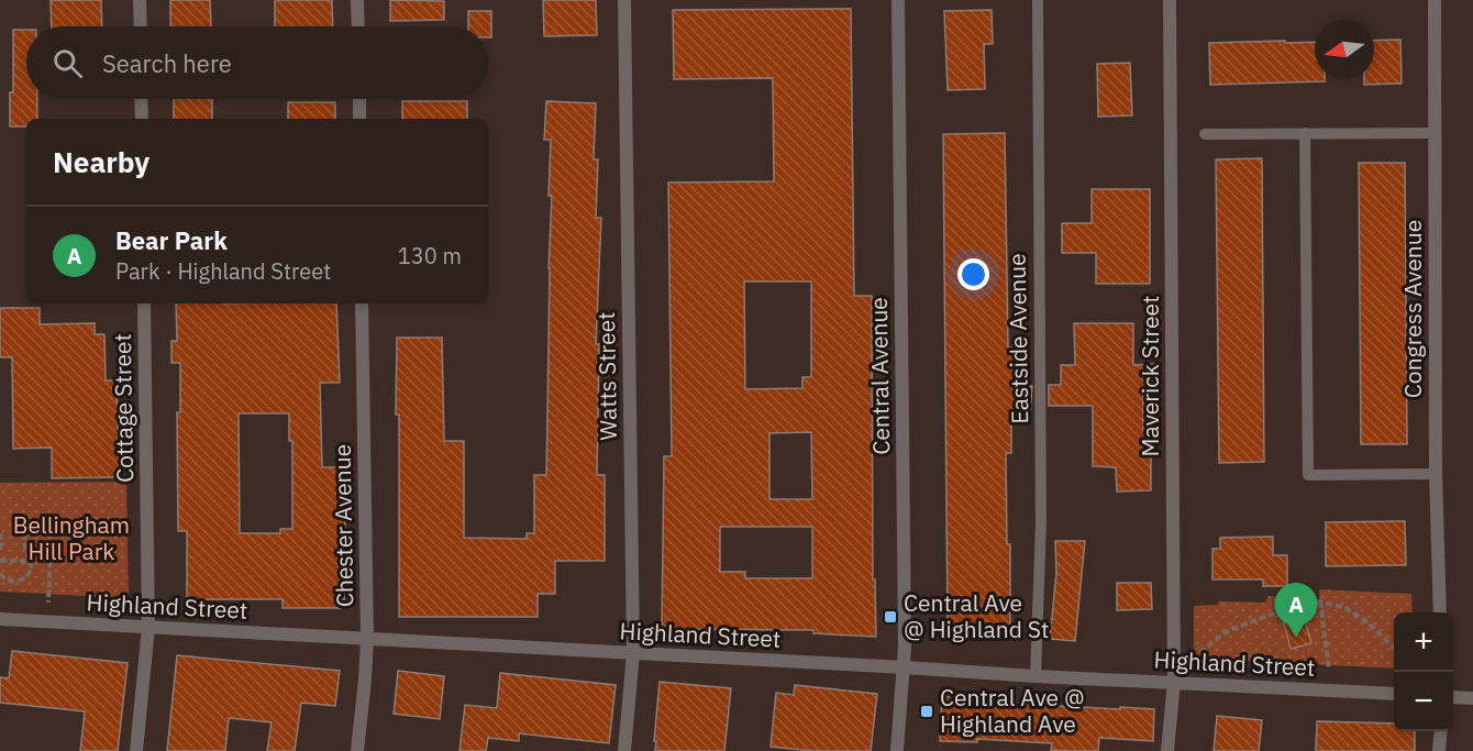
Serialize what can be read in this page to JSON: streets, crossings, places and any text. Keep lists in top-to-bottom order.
{
  "streets": {
    "street": [
      "Congress Avenue",
      "Watts Street",
      "Central Avenue",
      "Maverick Street",
      "Cottage Street",
      "Chester Avenue",
      "Highland Street"
    ],
    "lane": ["Eastside Avenue"]
  },
  "crossings": [
    ["Eastside Avenue", "Highland Street"],
    ["Watts Street", "Highland Street"],
    ["Central Avenue", "Highland Street"],
    ["Maverick Street", "Highland Street"],
    ["Cottage Street", "Highland Street"],
    ["Chester Avenue", "Highland Street"]
  ],
  "parks": ["Bellingham Hill Park"],
  "places": {
    "transit": ["Central Ave @ Highland St", "Central Ave @ Highland Ave"]
  },
  "north": "left",
  "page": {
    "search": "Search here",
    "heading": "Nearby",
    "list": [
      {
        "mark": "A",
        "name": "Bear Park",
        "note": "Park · Highland Street",
        "value": "130 m"
      }
    ],
    "pins": "A",
    "map_buttons": ["+", "−"]
  }
}
